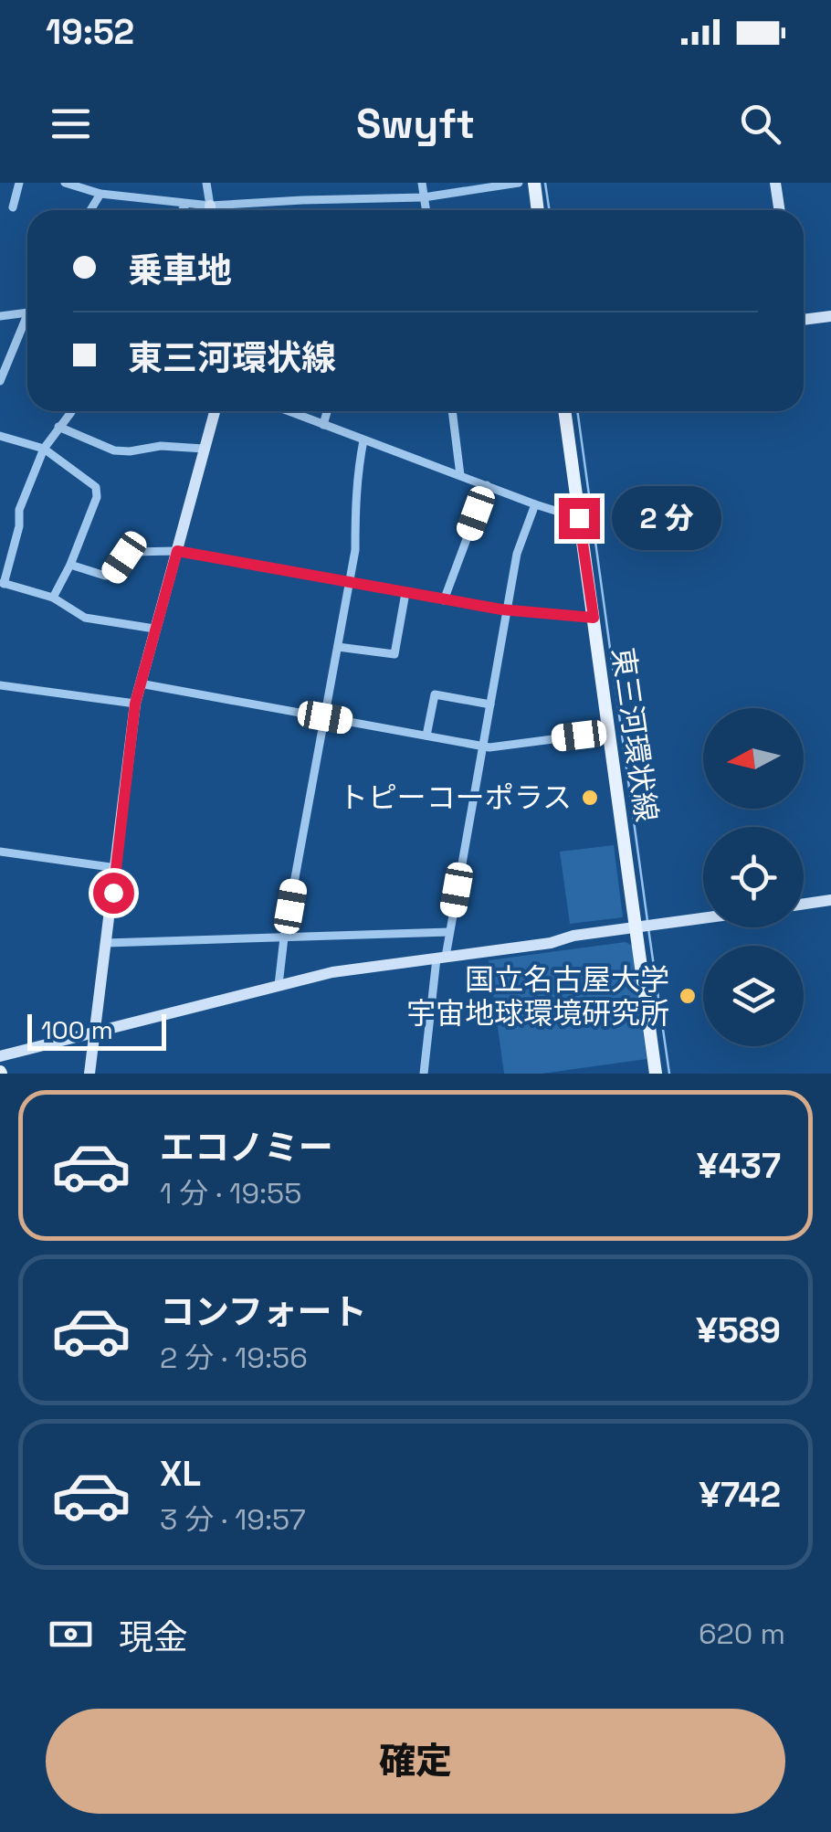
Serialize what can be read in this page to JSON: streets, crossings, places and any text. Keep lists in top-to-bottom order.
{
  "streets": {
    "main road": ["東三河環状線"]
  },
  "places": ["トピーコーポラス", "国立名古屋大学 宇宙地球環境研究所"],
  "scale_bar": "100 m",
  "north": "left",
  "page": {
    "status": "19:52",
    "header": "Swyft",
    "banner": ["乗車地", "東三河環状線"],
    "bubble": "2 分",
    "scale": "100 m",
    "list": [
      {
        "name": "エコノミー",
        "note": "1 分 · 19:55",
        "value": "¥437"
      },
      {
        "name": "コンフォート",
        "note": "2 分 · 19:56",
        "value": "¥589"
      },
      {
        "name": "XL",
        "note": "3 分 · 19:57",
        "value": "¥742"
      }
    ],
    "pay": ["現金", "620 m"],
    "buttons": "確定"
  }
}
